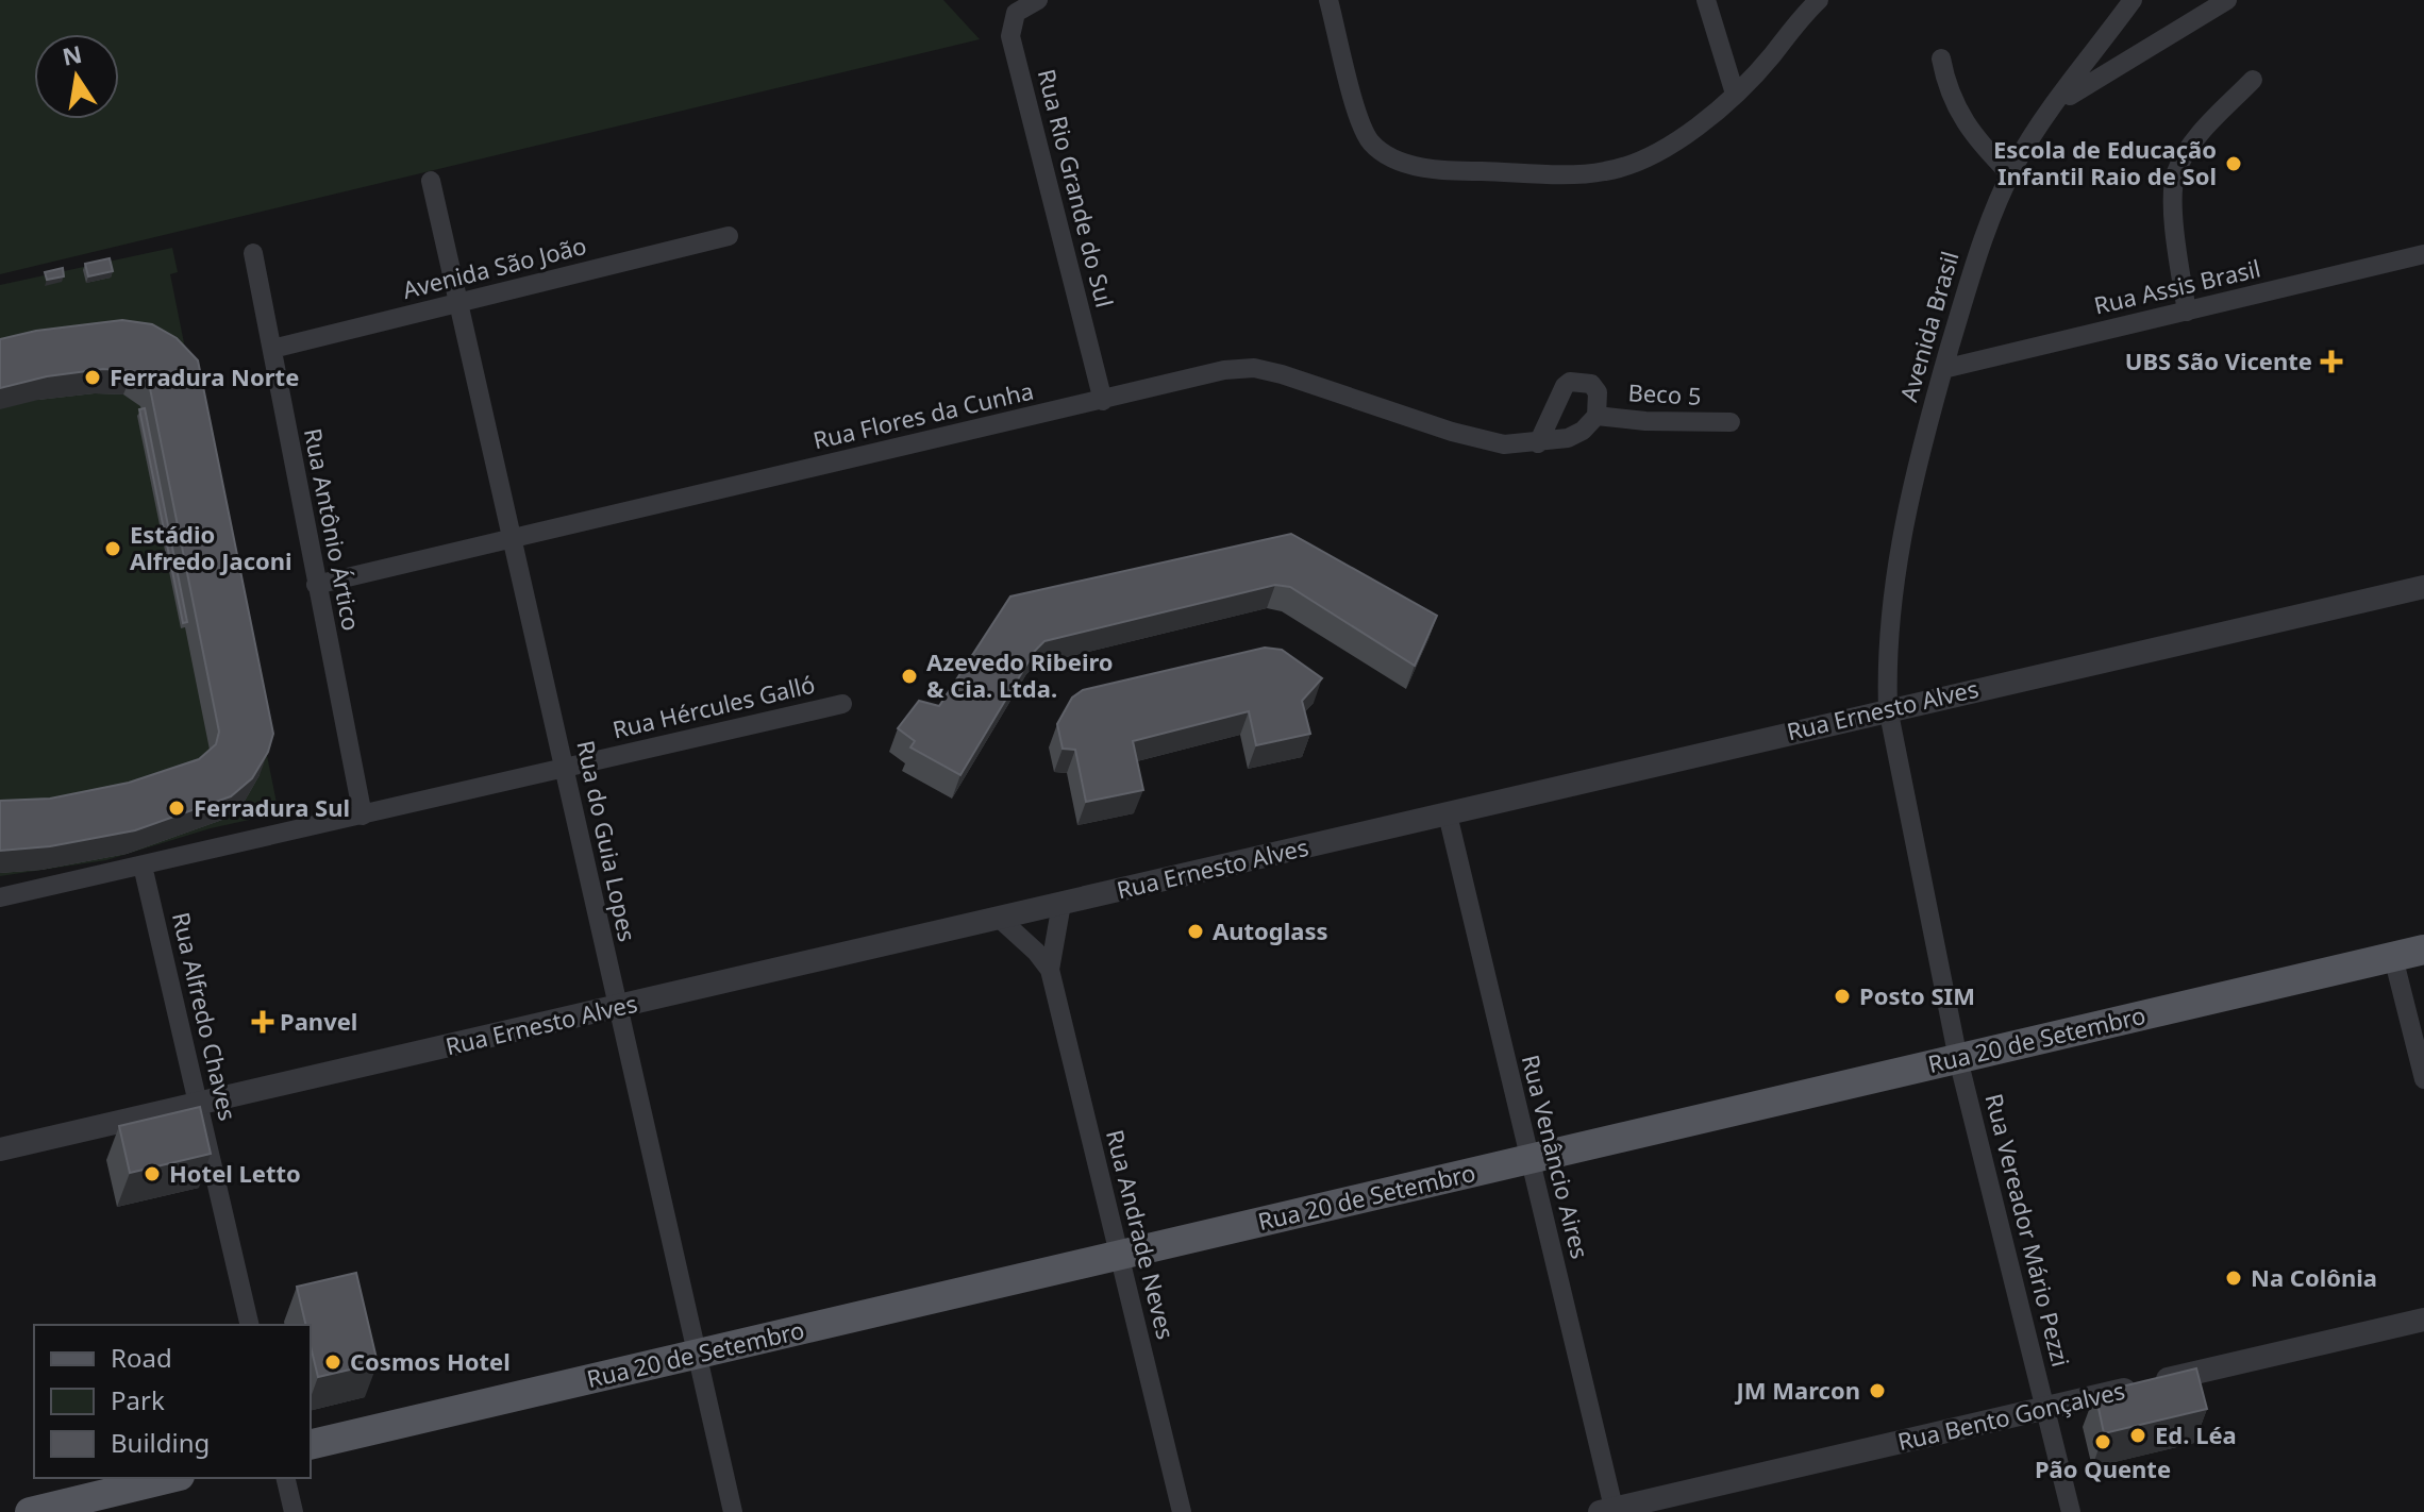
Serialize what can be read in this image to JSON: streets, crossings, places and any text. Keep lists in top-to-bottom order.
{
  "streets": {
    "main road": ["Rua 20 de Setembro"],
    "street": [
      "Rua Rio Grande do Sul",
      "Avenida São João",
      "Rua Assis Brasil",
      "Avenida Brasil",
      "Beco 5",
      "Rua Flores da Cunha",
      "Rua Antônio Ártico",
      "Rua Hércules Galló",
      "Rua Ernesto Alves",
      "Rua do Guia Lopes",
      "Rua Alfredo Chaves",
      "Rua Venâncio Aires",
      "Rua Vereador Mário Pezzi",
      "Rua Andrade Neves",
      "Rua Bento Gonçalves"
    ]
  },
  "crossings": [
    ["Rua Rio Grande do Sul", "Rua Flores da Cunha"],
    ["Avenida São João", "Rua Antônio Ártico"],
    ["Avenida São João", "Rua do Guia Lopes"],
    ["Rua Assis Brasil", "Avenida Brasil"],
    ["Avenida Brasil", "Rua Ernesto Alves"],
    ["Avenida Brasil", "Rua Vereador Mário Pezzi"],
    ["Beco 5", "Rua Flores da Cunha"],
    ["Rua Flores da Cunha", "Rua Antônio Ártico"],
    ["Rua Flores da Cunha", "Rua do Guia Lopes"],
    ["Rua Antônio Ártico", "Rua Hércules Galló"],
    ["Rua Hércules Galló", "Rua do Guia Lopes"],
    ["Rua Hércules Galló", "Rua Alfredo Chaves"],
    ["Rua Ernesto Alves", "Rua do Guia Lopes"],
    ["Rua Ernesto Alves", "Rua Alfredo Chaves"],
    ["Rua Ernesto Alves", "Rua Venâncio Aires"],
    ["Rua Ernesto Alves", "Rua Vereador Mário Pezzi"],
    ["Rua Ernesto Alves", "Rua Andrade Neves"],
    ["Rua do Guia Lopes", "Rua 20 de Setembro"],
    ["Rua 20 de Setembro", "Rua Venâncio Aires"],
    ["Rua 20 de Setembro", "Rua Vereador Mário Pezzi"],
    ["Rua 20 de Setembro", "Rua Andrade Neves"],
    ["Rua Venâncio Aires", "Rua Bento Gonçalves"],
    ["Rua Vereador Mário Pezzi", "Rua Bento Gonçalves"]
  ],
  "places": {
    "other": [
      "Escola de Educação Infantil Raio de Sol",
      "Ferradura Norte",
      "Estádio Alfredo Jaconi",
      "Azevedo Ribeiro & Cia. Ltda.",
      "Ferradura Sul",
      "Autoglass",
      "Posto SIM",
      "Hotel Letto",
      "Na Colônia",
      "Cosmos Hotel",
      "JM Marcon",
      "Ed. Léa",
      "Pão Quente"
    ],
    "health": ["UBS São Vicente", "Panvel"]
  },
  "legend": ["Road", "Park", "Building"],
  "north": "top"
}
